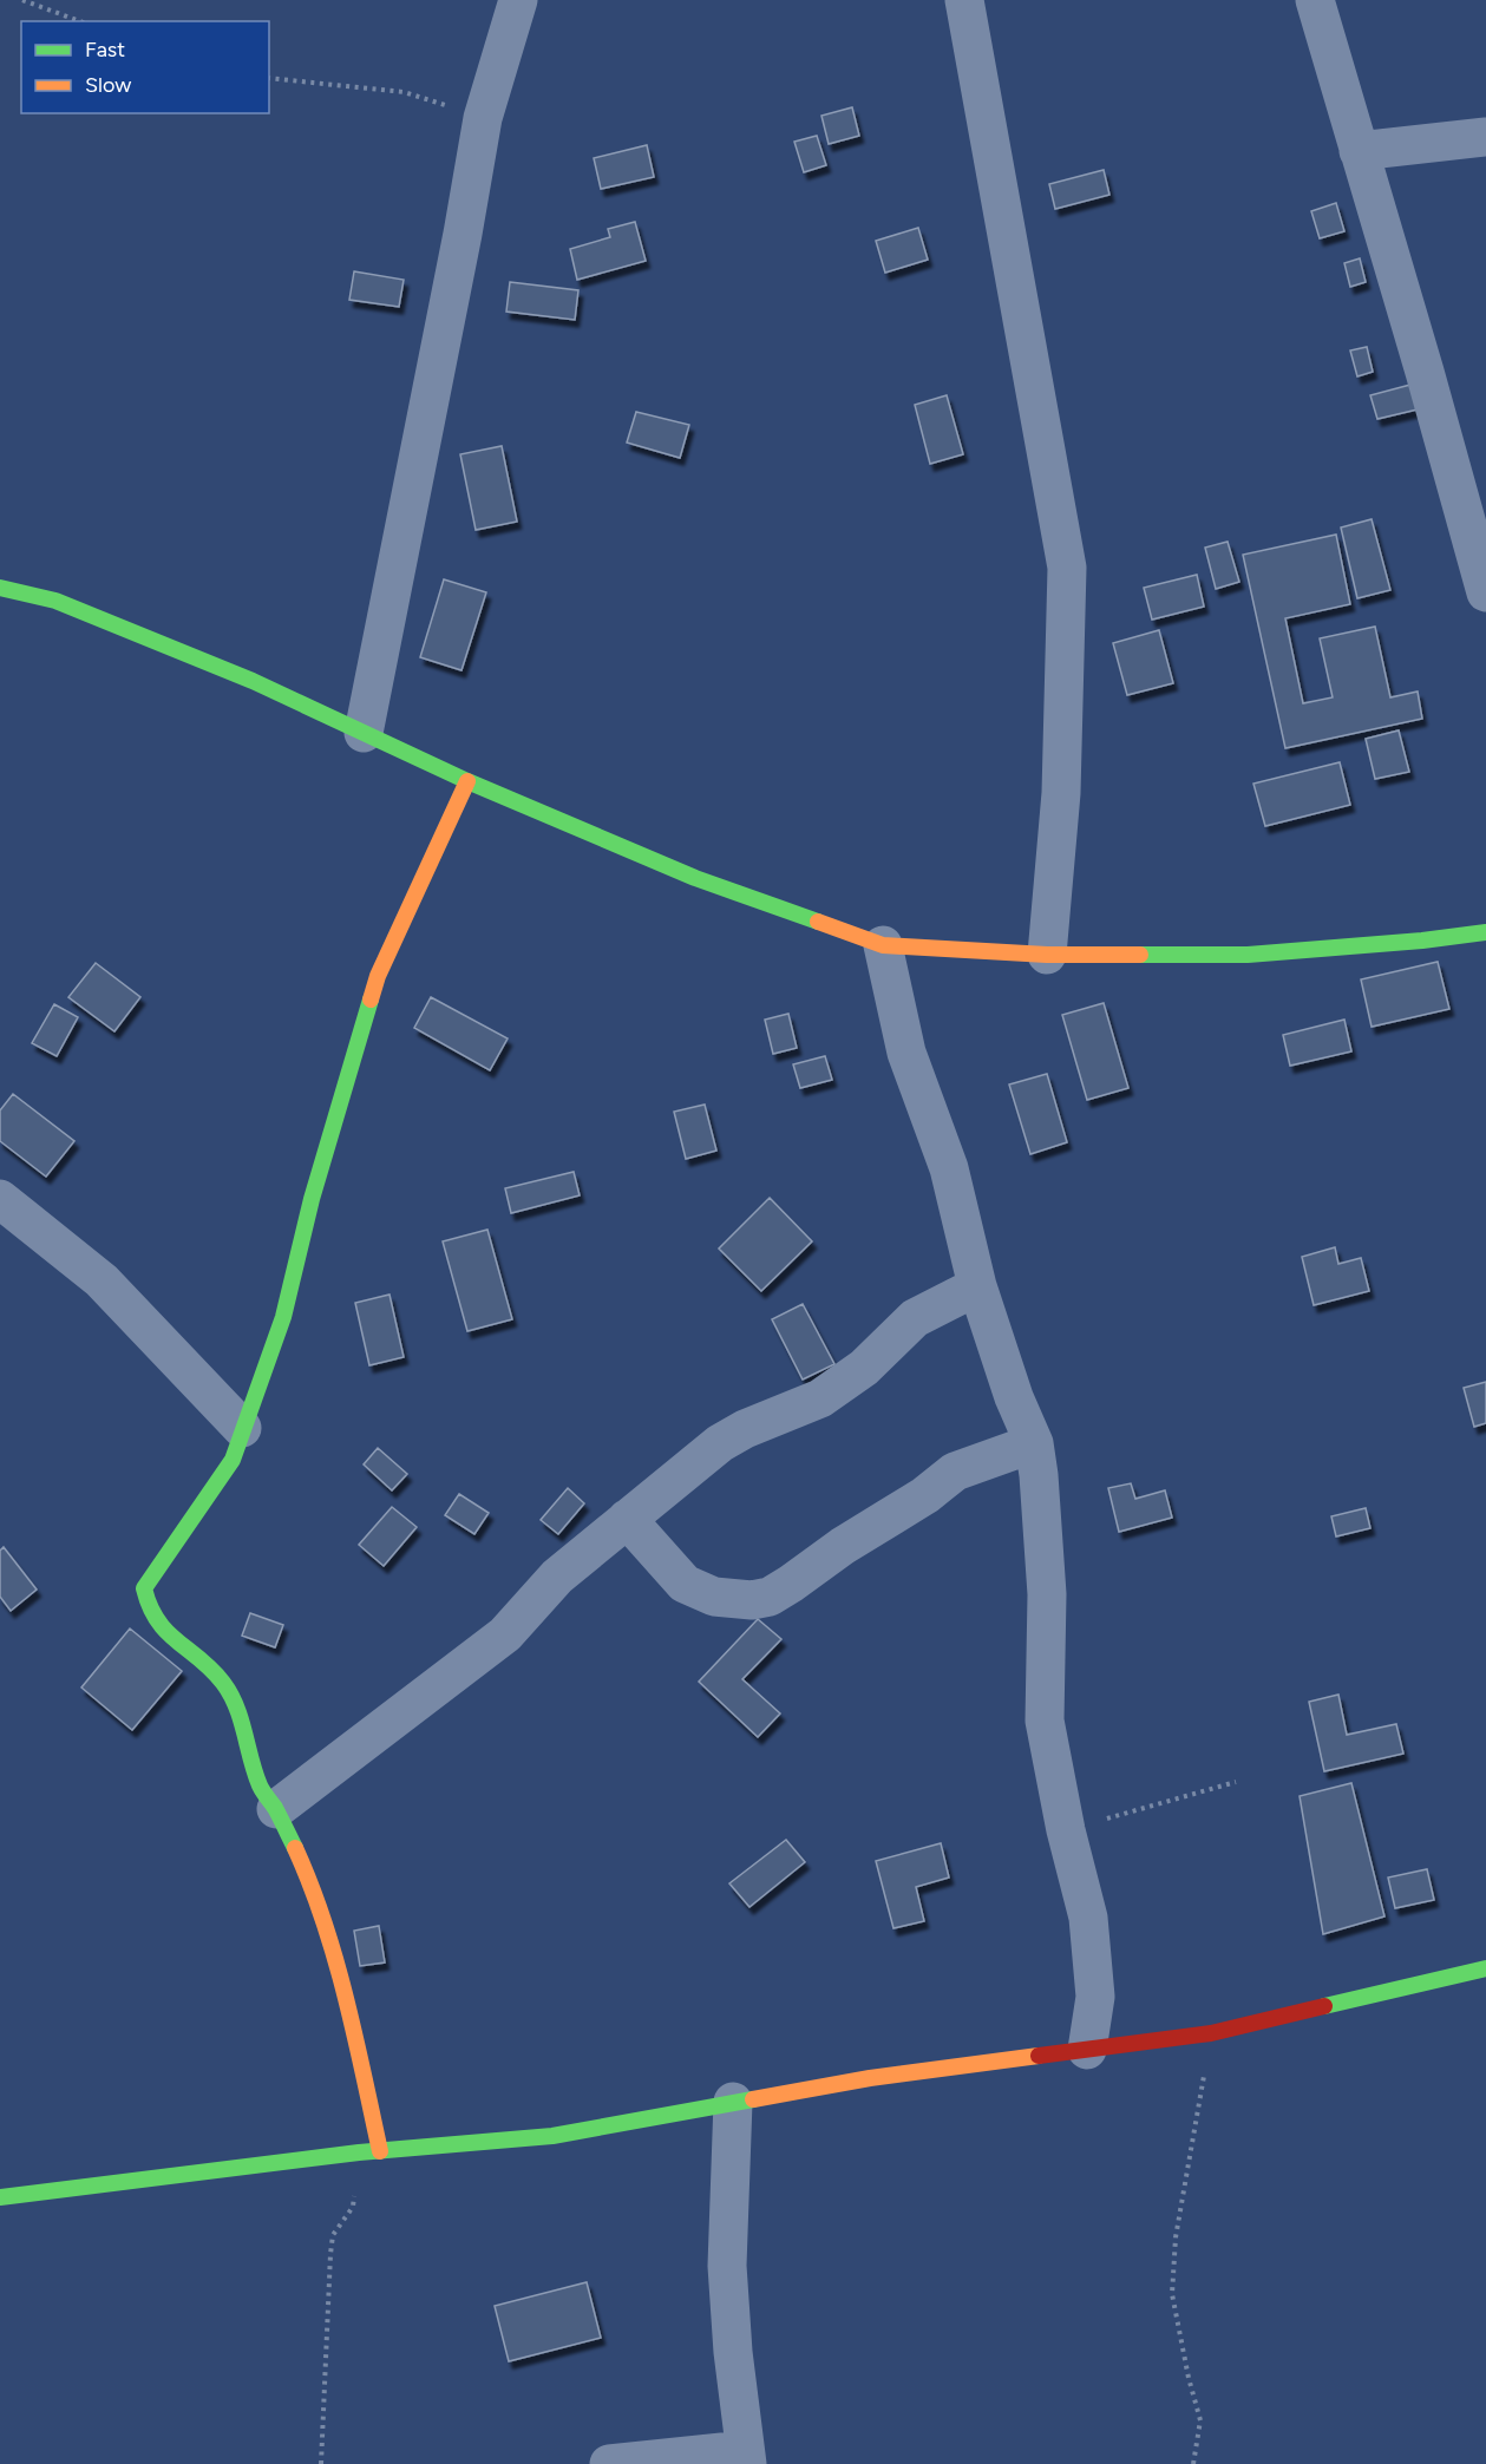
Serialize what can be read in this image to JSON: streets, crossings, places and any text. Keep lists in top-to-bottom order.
{
  "legend": ["Fast", "Slow"]
}
